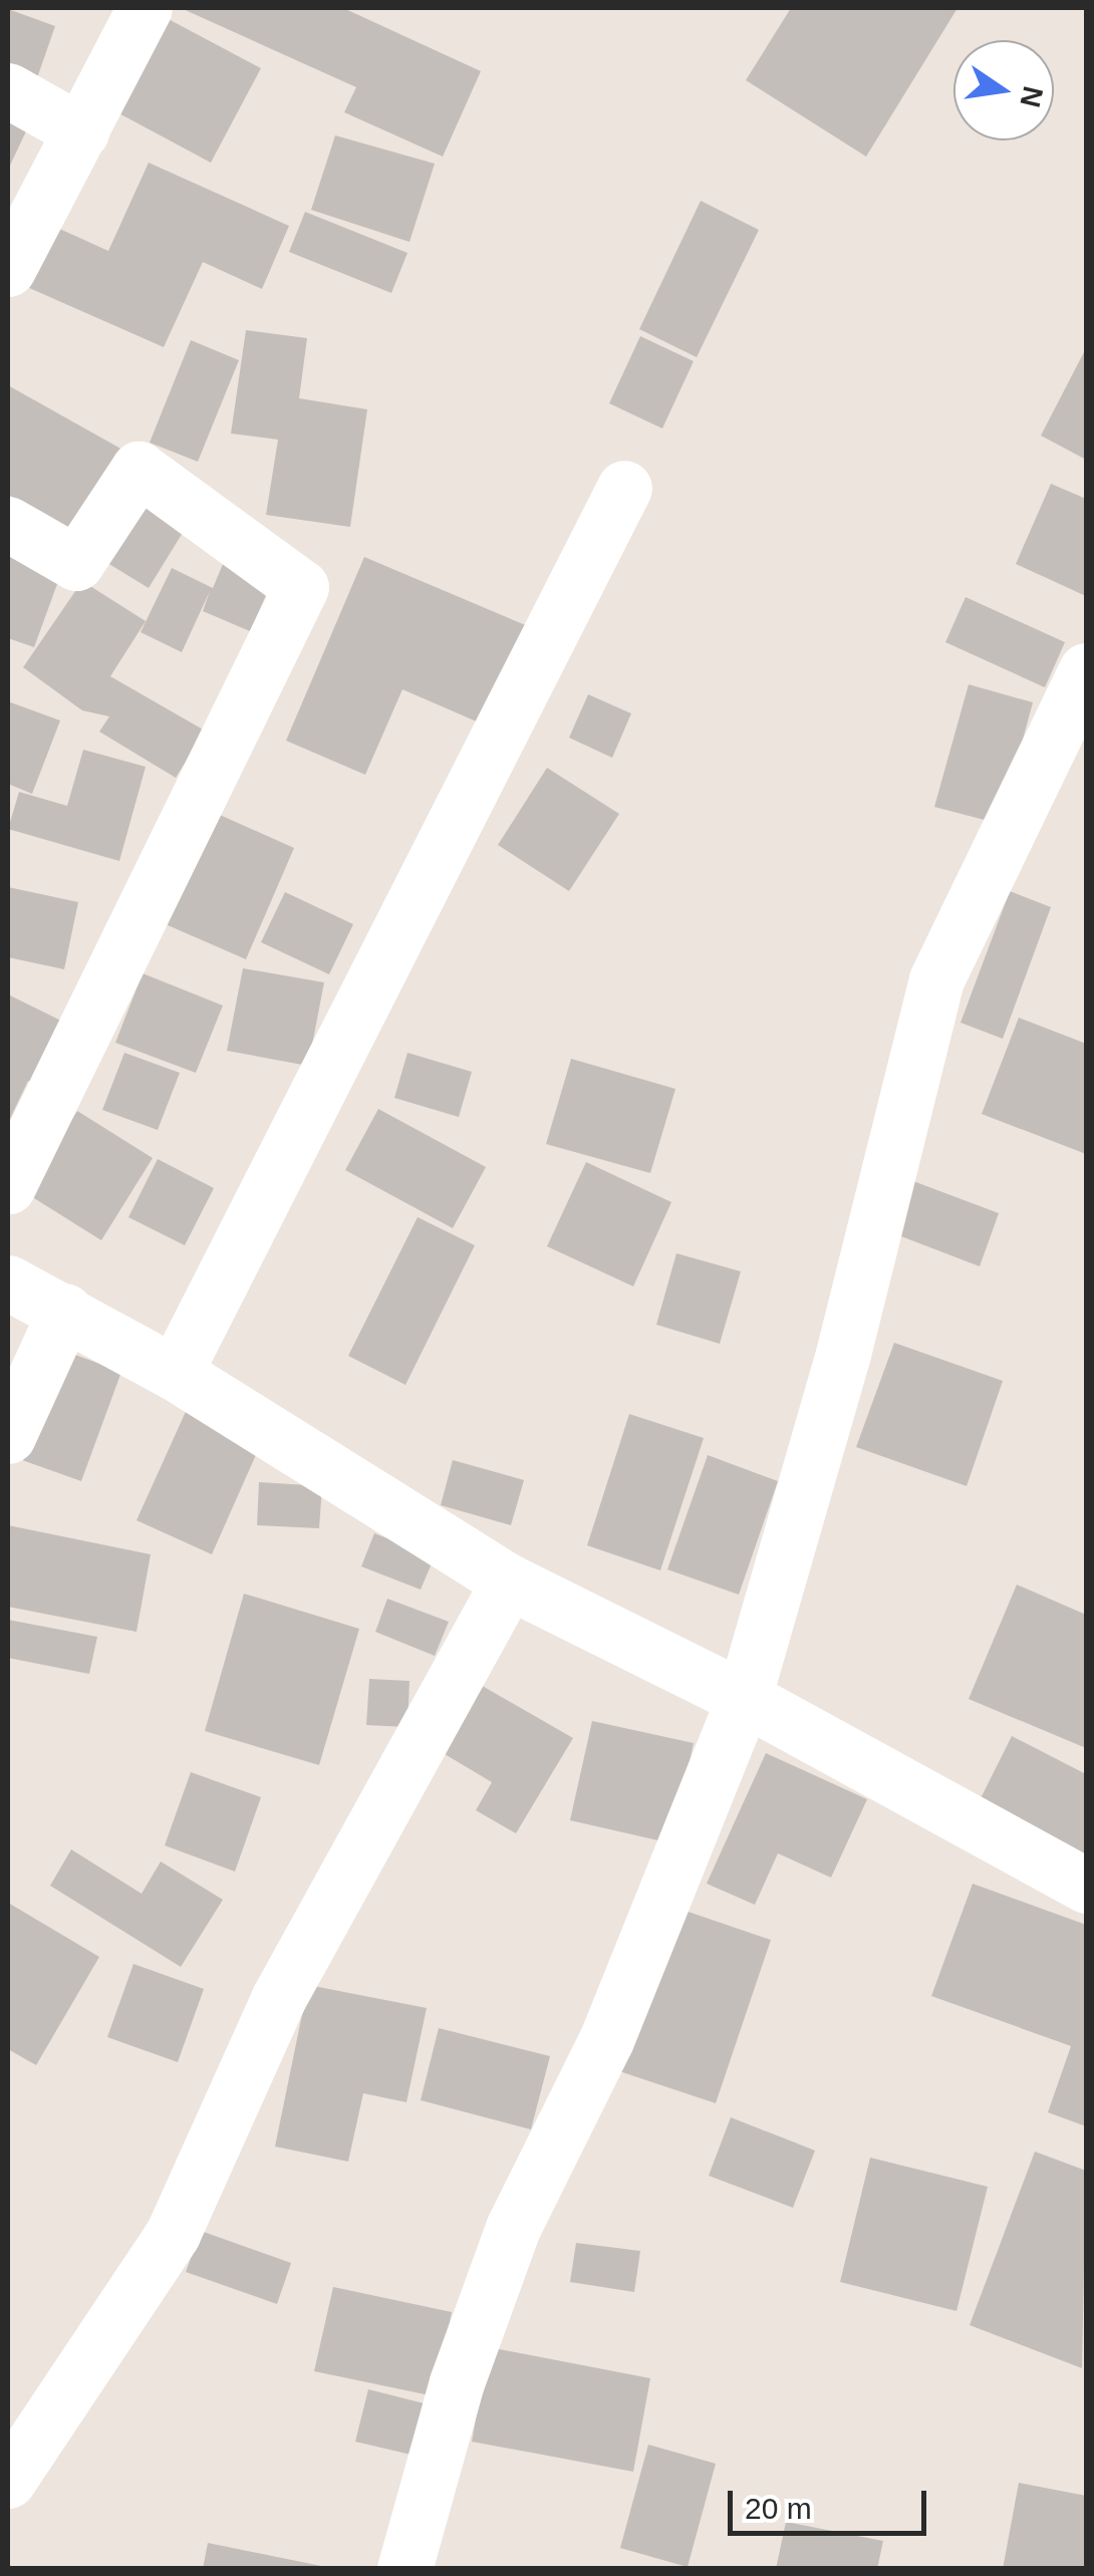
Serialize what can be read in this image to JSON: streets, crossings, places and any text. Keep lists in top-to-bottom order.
{
  "scale_bar": "20 m",
  "north": "right"
}
